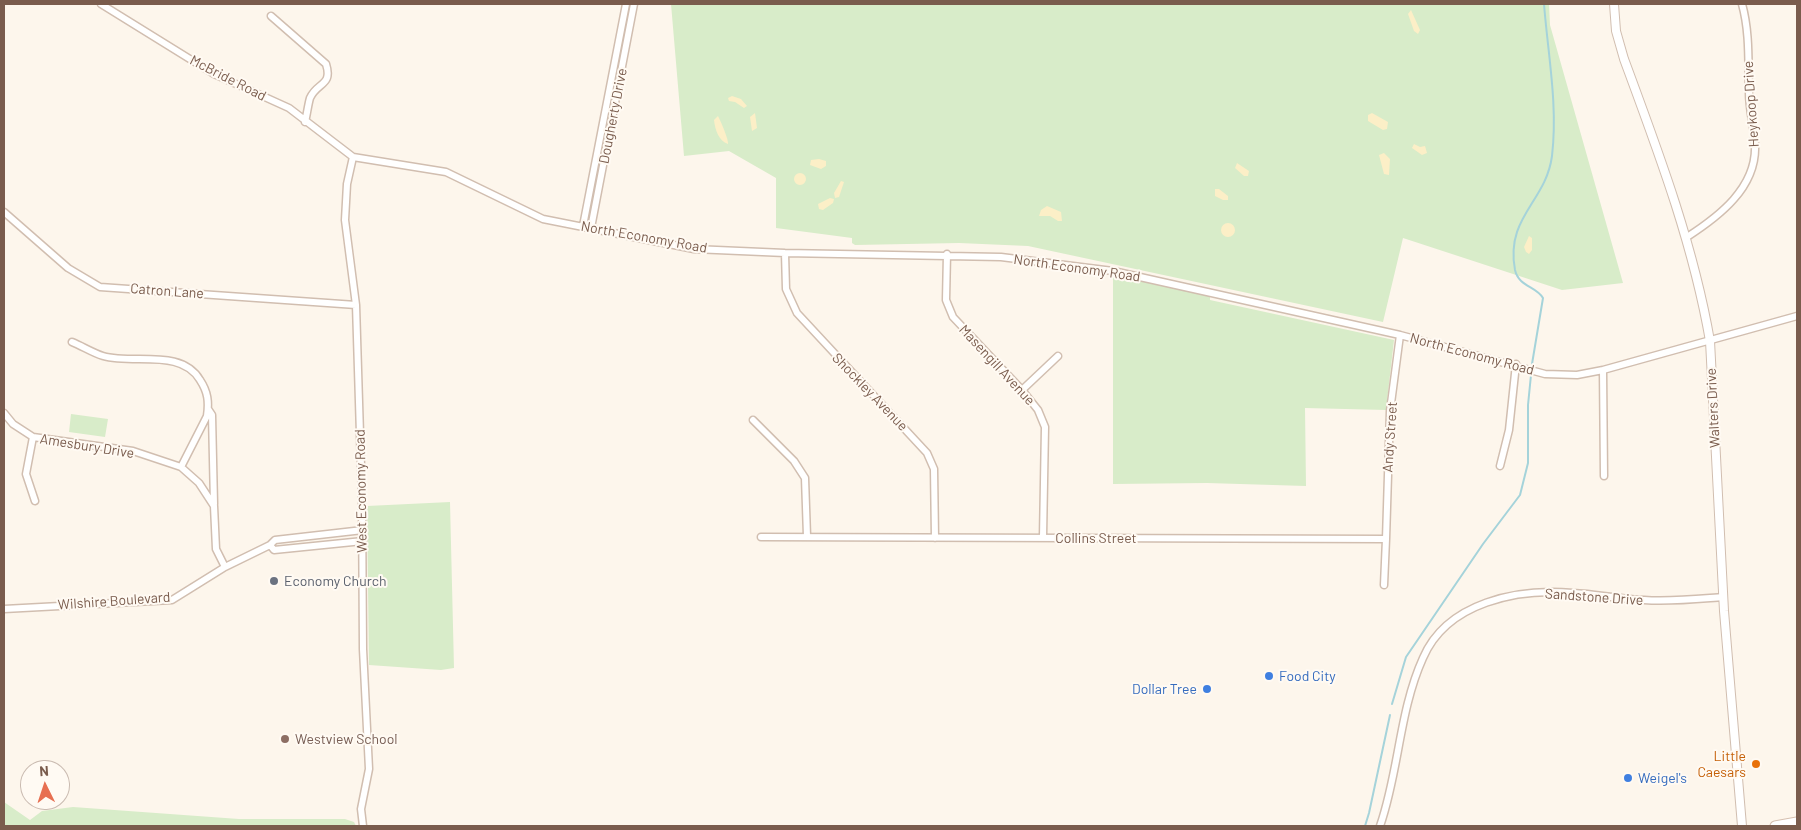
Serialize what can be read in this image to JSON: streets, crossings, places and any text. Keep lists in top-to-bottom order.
{
  "streets": {
    "street": [
      "McBride Road",
      "Heykoop Drive",
      "Dougherty Drive",
      "North Economy Road",
      "Catron Lane",
      "Masengill Avenue",
      "Shockley Avenue",
      "Walters Drive",
      "Andy Street",
      "Amesbury Drive",
      "West Economy Road",
      "Collins Street",
      "Sandstone Drive",
      "Wilshire Boulevard"
    ]
  },
  "crossings": [
    ["McBride Road", "North Economy Road"],
    ["McBride Road", "West Economy Road"],
    ["Heykoop Drive", "Walters Drive"],
    ["Dougherty Drive", "North Economy Road"],
    ["North Economy Road", "Masengill Avenue"],
    ["North Economy Road", "Shockley Avenue"],
    ["North Economy Road", "Walters Drive"],
    ["North Economy Road", "Andy Street"],
    ["North Economy Road", "West Economy Road"],
    ["Catron Lane", "West Economy Road"],
    ["Masengill Avenue", "Collins Street"],
    ["Shockley Avenue", "Collins Street"],
    ["Walters Drive", "Sandstone Drive"],
    ["Andy Street", "Collins Street"],
    ["West Economy Road", "Wilshire Boulevard"]
  ],
  "places": [
    "Economy Church",
    "Food City",
    "Dollar Tree",
    "Westview School",
    "Little Caesars",
    "Weigel's"
  ],
  "north": "top"
}
